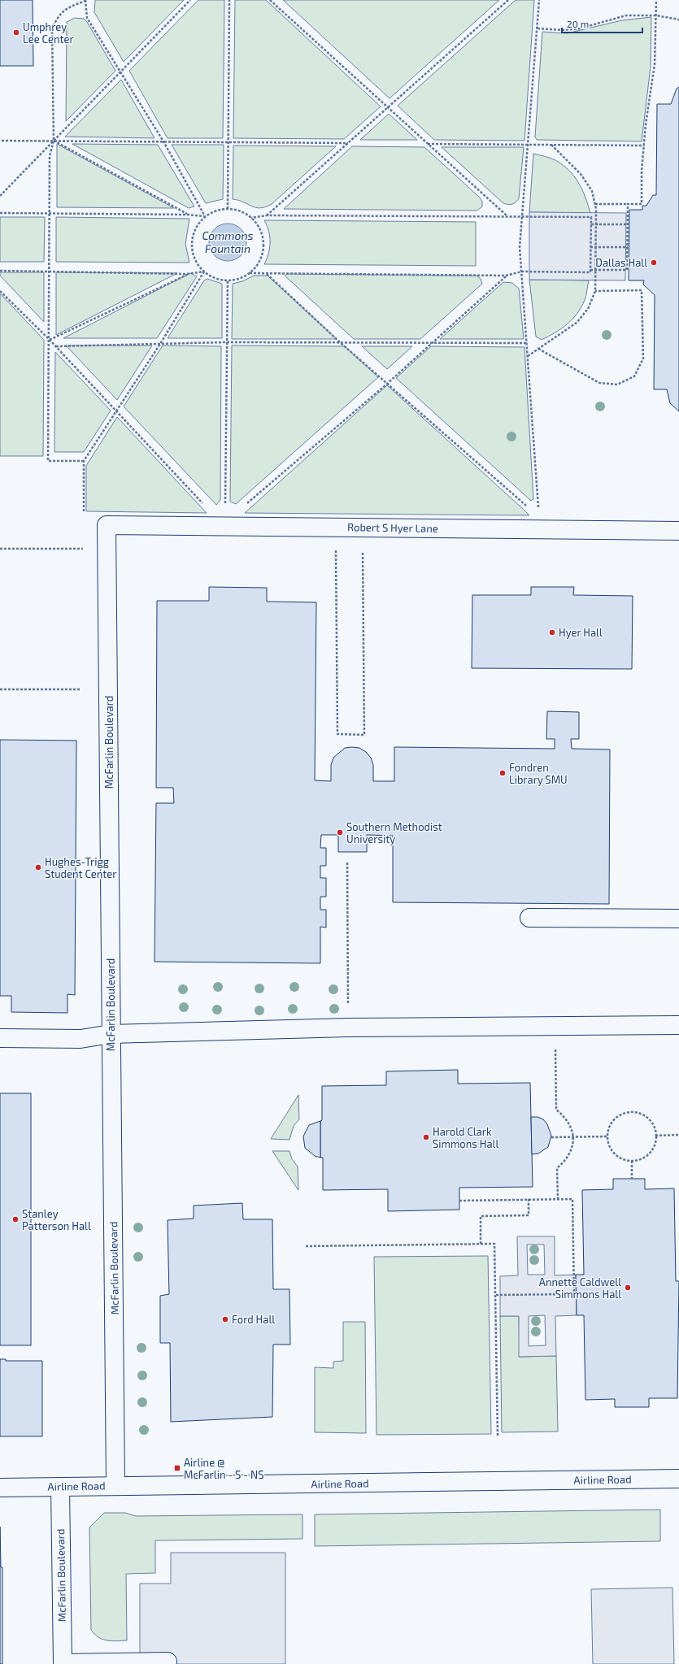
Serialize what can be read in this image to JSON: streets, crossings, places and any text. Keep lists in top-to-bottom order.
{
  "streets": {
    "street": ["Robert S Hyer Lane", "McFarlin Boulevard", "Airline Road"]
  },
  "crossings": [
    ["Robert S Hyer Lane", "McFarlin Boulevard"],
    ["McFarlin Boulevard", "Airline Road"]
  ],
  "water": ["Commons Fountain"],
  "places": {
    "other": [
      "Umphrey Lee Center",
      "Dallas Hall",
      "Hyer Hall",
      "Fondren Library SMU",
      "Southern Methodist University",
      "Hughes-Trigg Student Center",
      "Harold Clark Simmons Hall",
      "Stanley Patterson Hall",
      "Annette Caldwell Simmons Hall",
      "Ford Hall"
    ],
    "transit": ["Airline @ McFarlin - S - NS"]
  },
  "scale_bar": "20 m"
}
